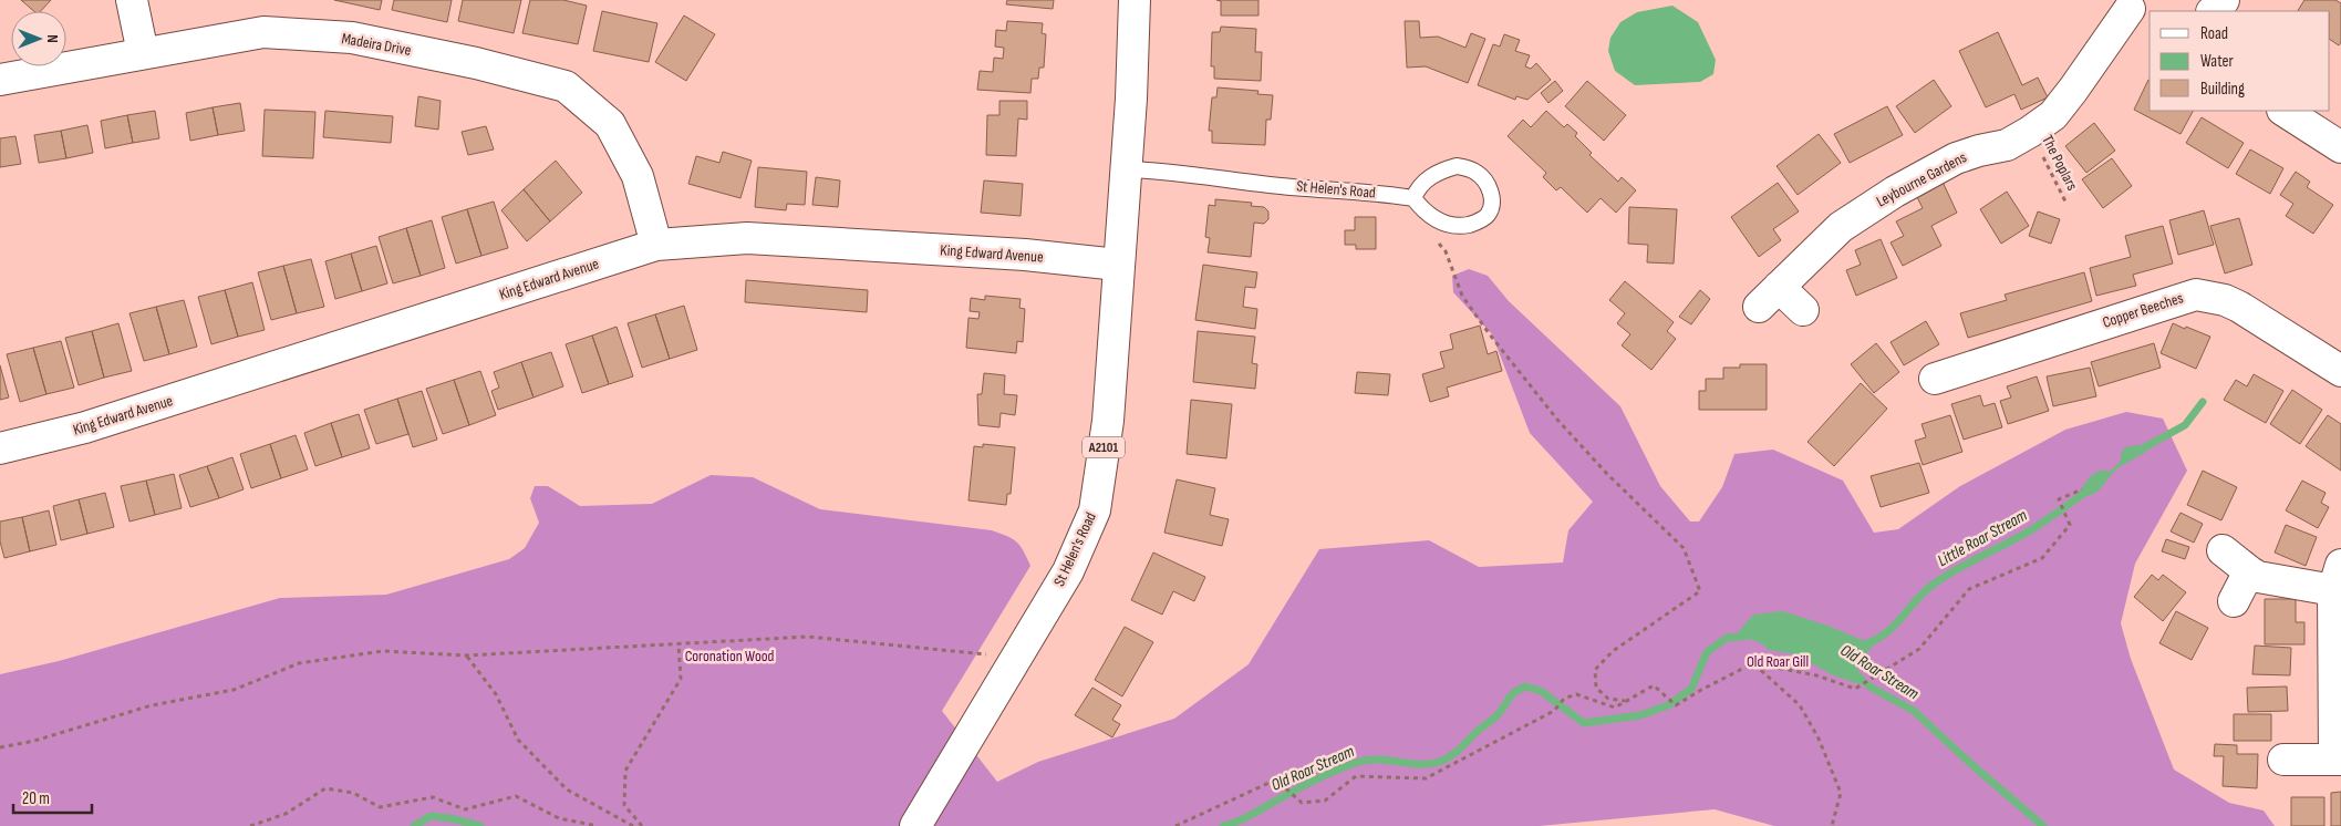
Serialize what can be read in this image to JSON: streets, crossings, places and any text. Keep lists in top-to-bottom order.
{
  "streets": {
    "street": [
      "Madeira Drive",
      "Leybourne Gardens",
      "St Helen's Road",
      "King Edward Avenue",
      "Copper Beeches",
      "A2101"
    ],
    "path": ["The Poplars"]
  },
  "crossings": [
    ["Madeira Drive", "King Edward Avenue"],
    ["The Poplars", "Leybourne Gardens"],
    ["St Helen's Road", "King Edward Avenue"]
  ],
  "water": ["Little Roar Stream", "Old Roar Stream"],
  "parks": ["Coronation Wood", "Old Roar Gill"],
  "legend": ["Road", "Water", "Building"],
  "scale_bar": "20 m",
  "north": "right"
}
